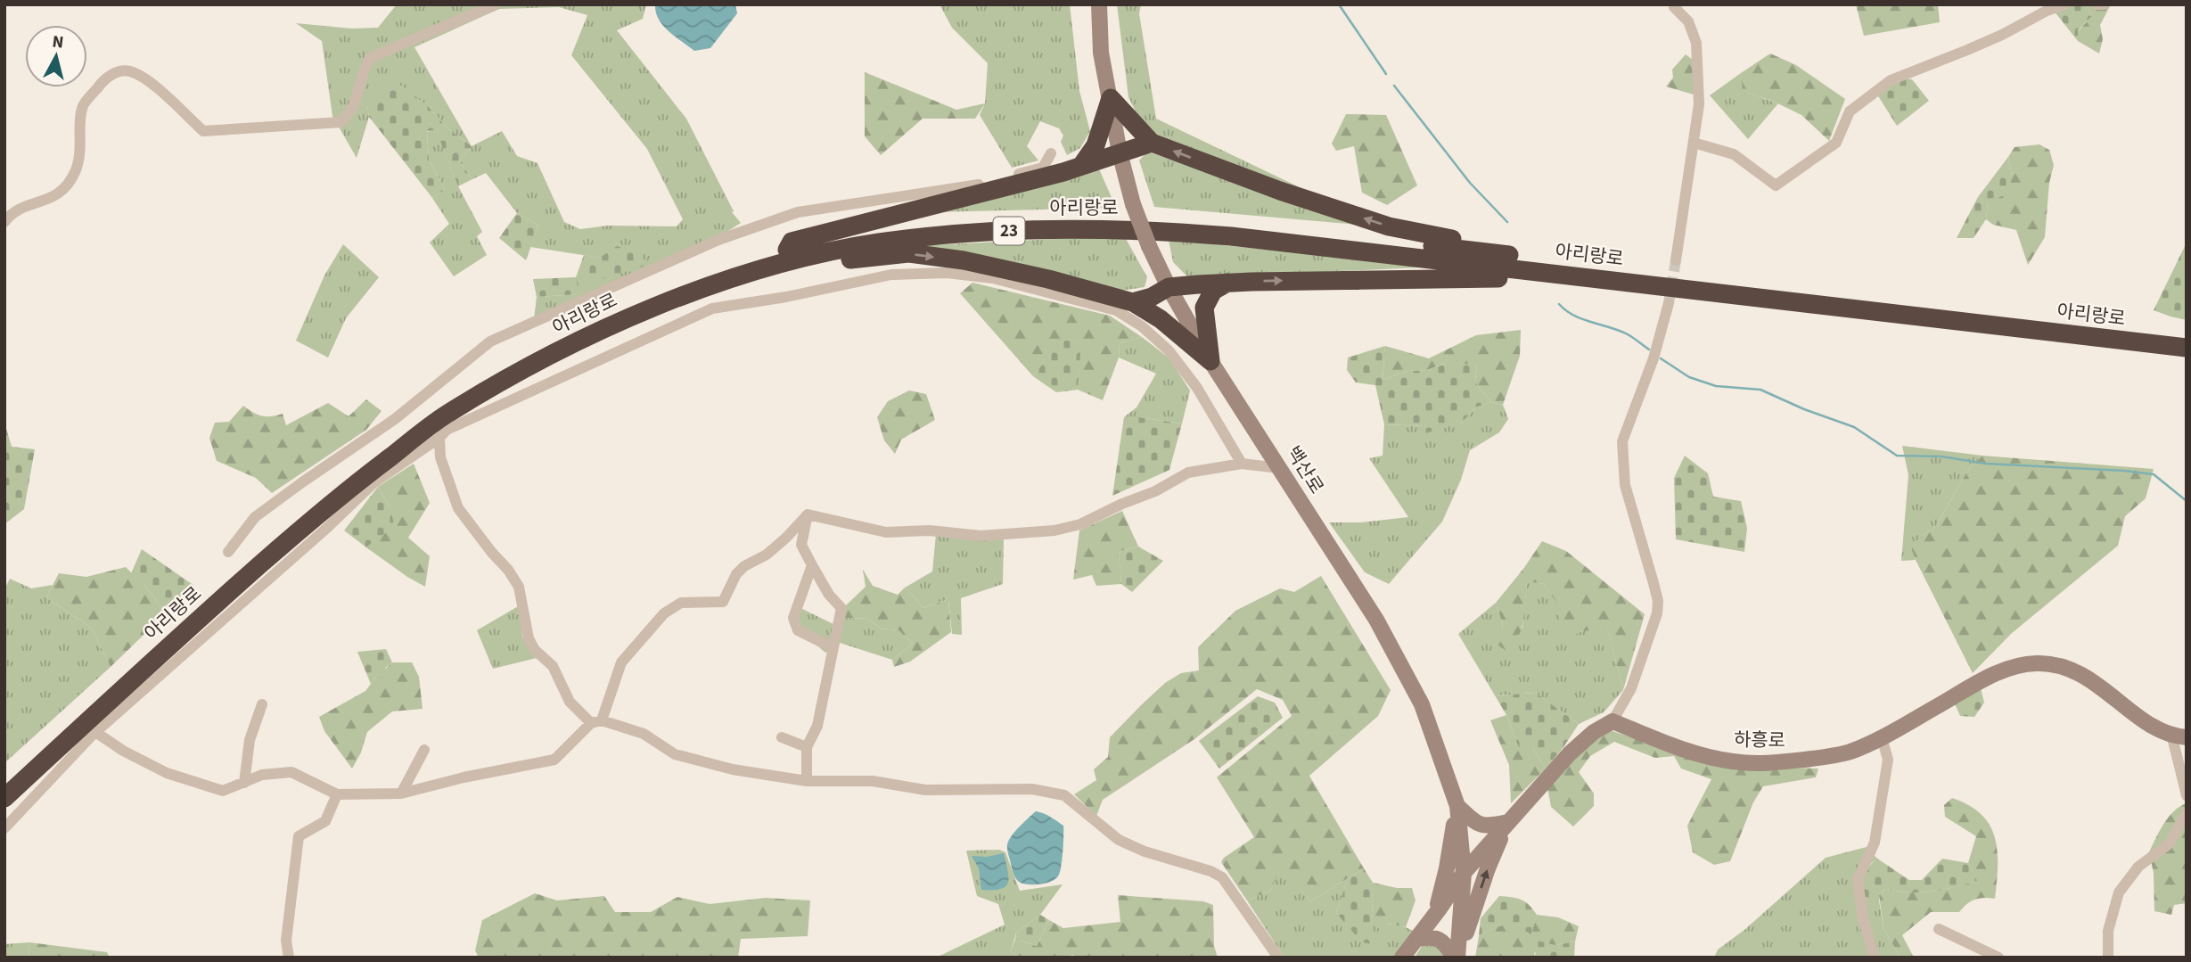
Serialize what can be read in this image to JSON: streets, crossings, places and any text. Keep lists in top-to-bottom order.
{
  "streets": {
    "highway": ["아리랑로", "23"],
    "main road": ["백산로", "하흥로"]
  },
  "north": "top"
}
